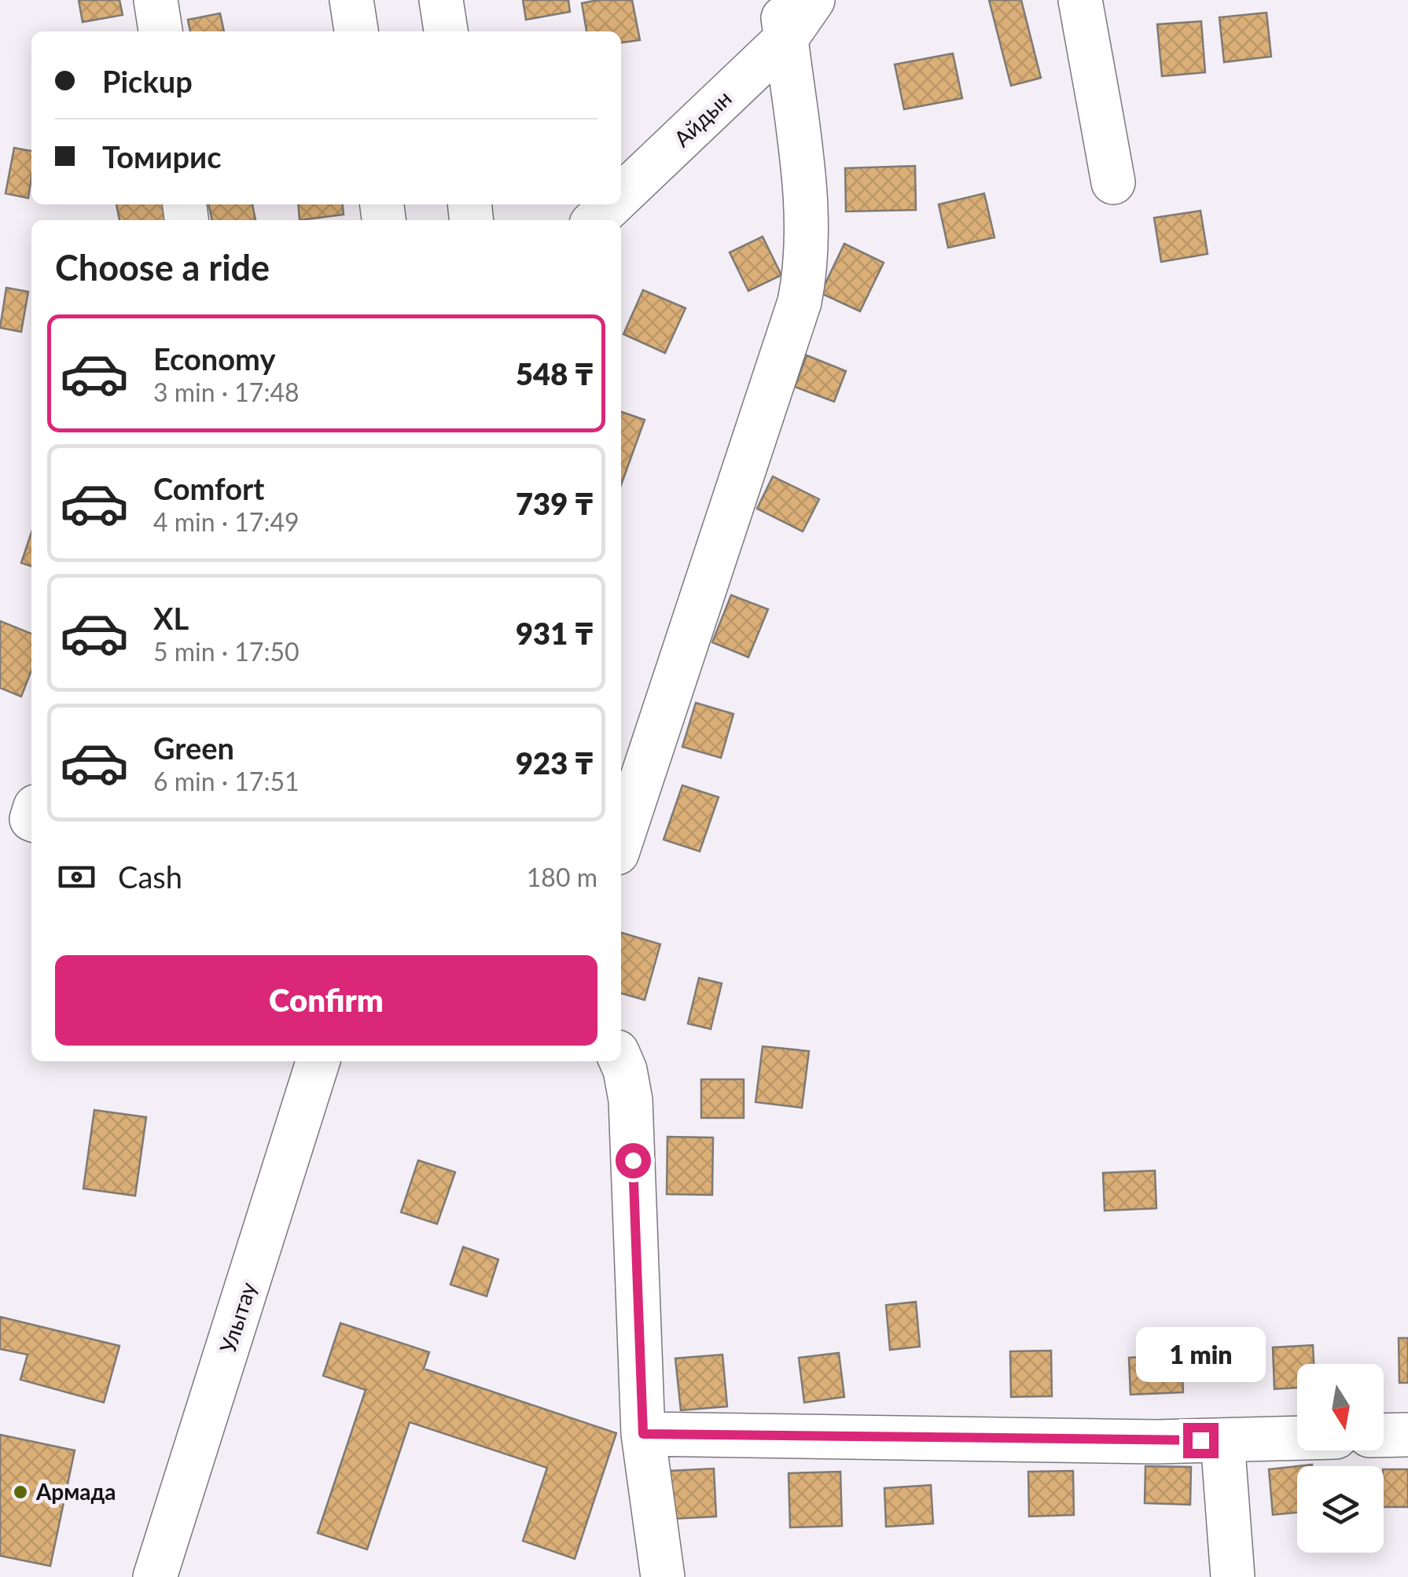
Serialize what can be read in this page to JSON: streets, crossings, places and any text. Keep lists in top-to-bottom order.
{
  "streets": {
    "street": ["Айдын", "Улытау"]
  },
  "places": ["Армада"],
  "north": "bottom",
  "page": {
    "banner": ["Pickup", "Томирис"],
    "heading": "Choose a ride",
    "list": [
      {
        "name": "Economy",
        "note": "3 min · 17:48",
        "value": "548 ₸"
      },
      {
        "name": "Comfort",
        "note": "4 min · 17:49",
        "value": "739 ₸"
      },
      {
        "name": "XL",
        "note": "5 min · 17:50",
        "value": "931 ₸"
      },
      {
        "name": "Green",
        "note": "6 min · 17:51",
        "value": "923 ₸"
      }
    ],
    "pay": ["Cash", "180 m"],
    "buttons": "Confirm",
    "bubble": "1 min"
  }
}
